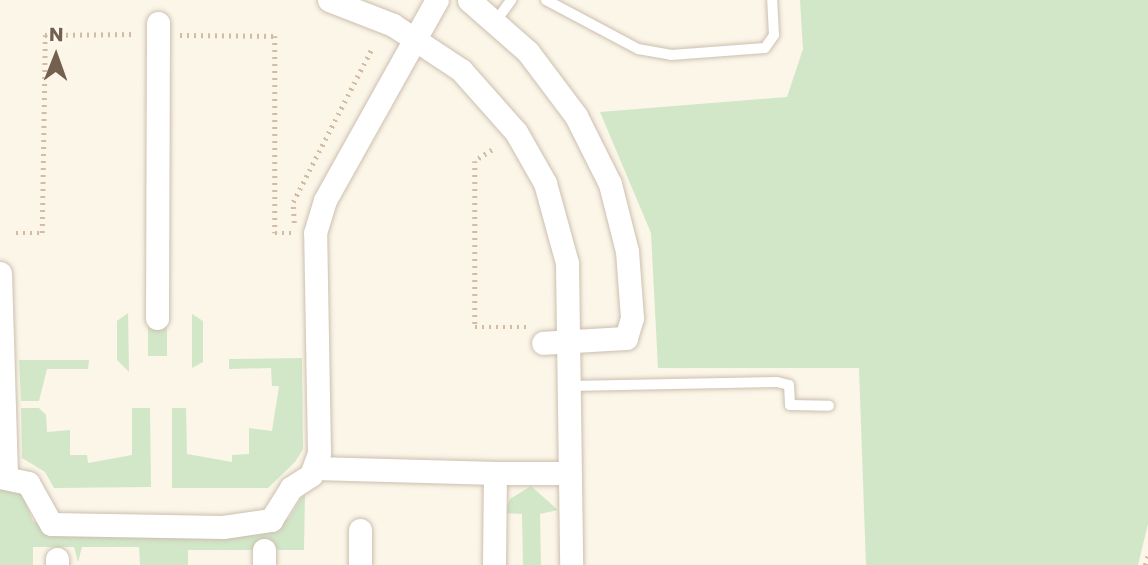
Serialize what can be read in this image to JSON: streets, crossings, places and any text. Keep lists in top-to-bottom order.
{
  "north": "top"
}
